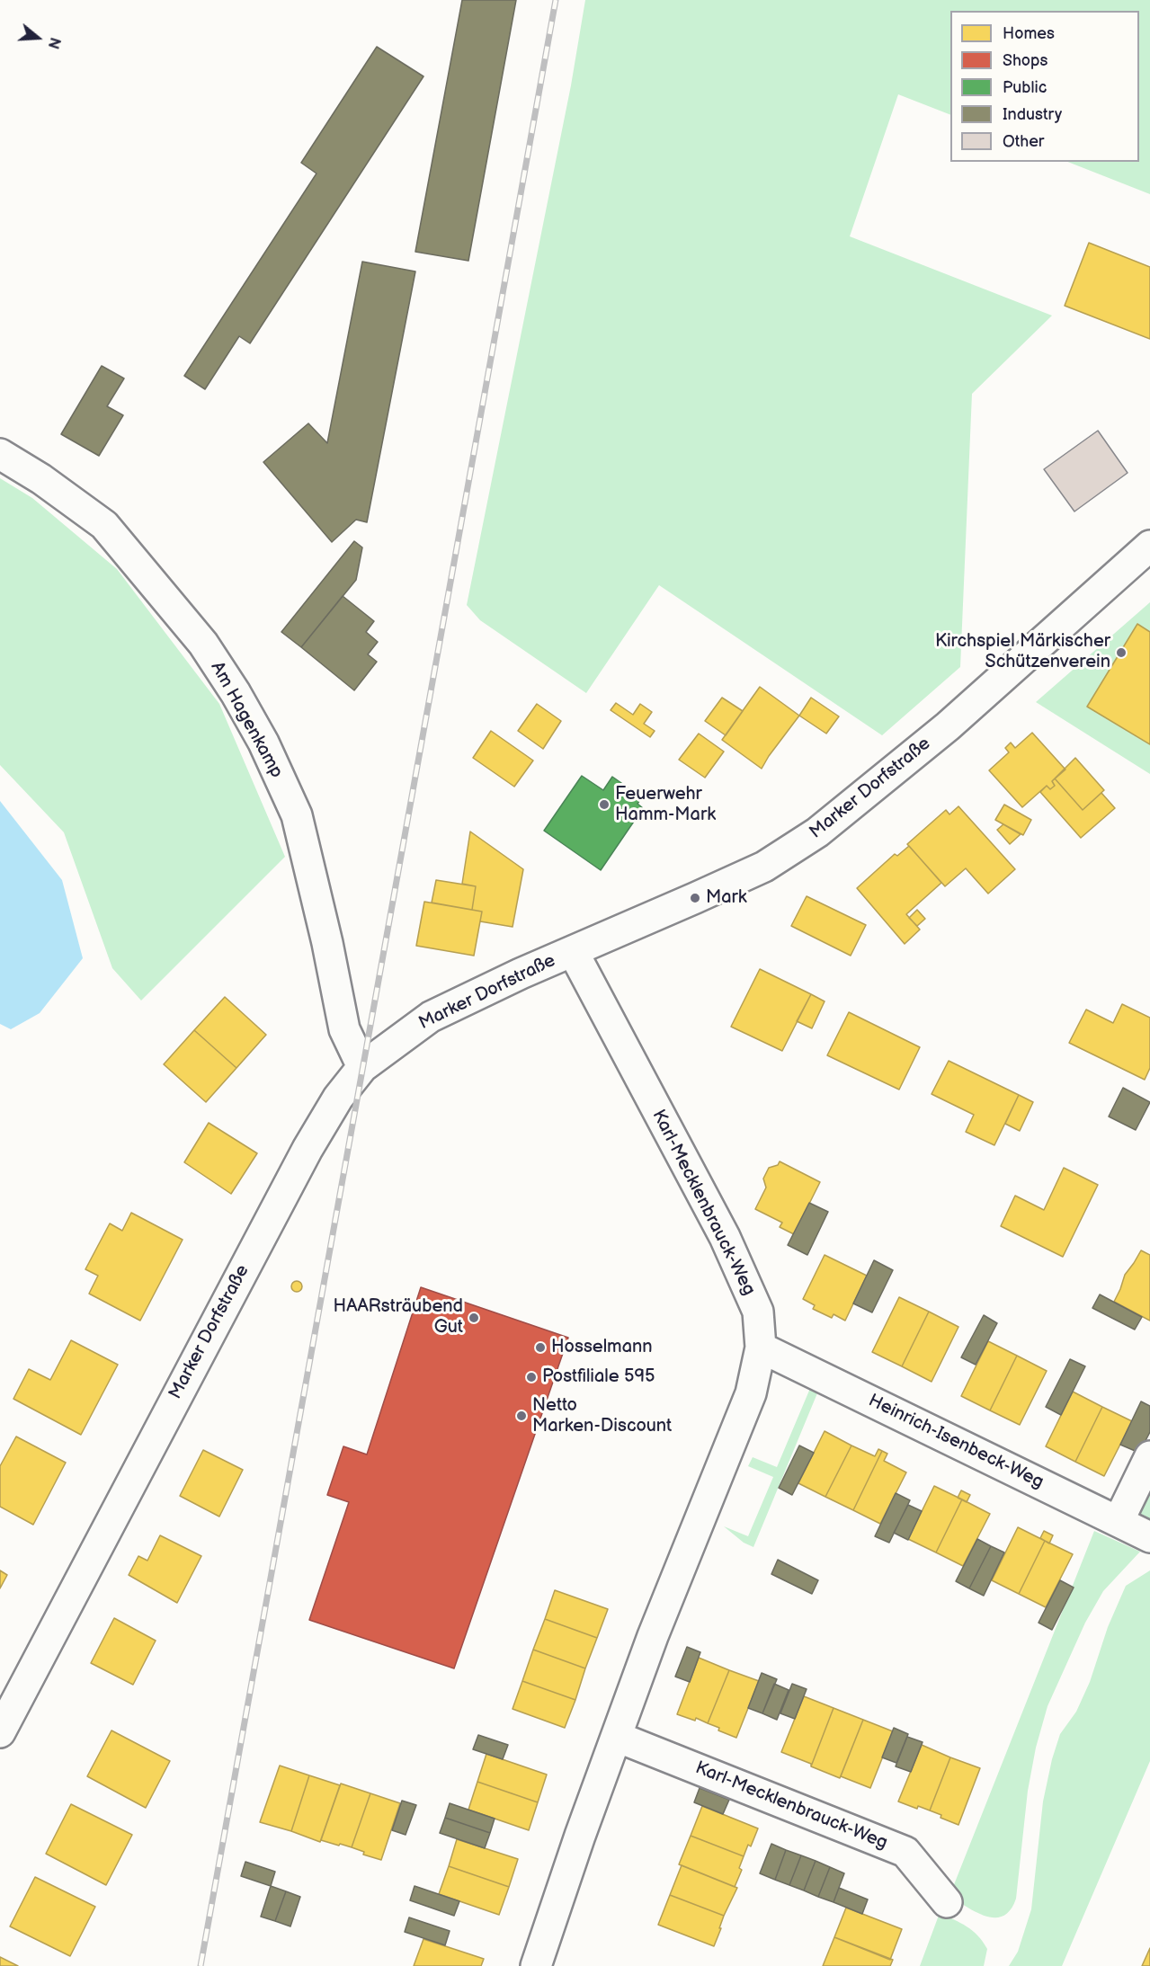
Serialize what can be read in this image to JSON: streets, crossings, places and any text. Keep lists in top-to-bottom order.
{
  "streets": {
    "street": [
      "Am Hagenkamp",
      "Marker Dorfstraße",
      "Karl-Mecklenbrauck-Weg",
      "Heinrich-Isenbeck-Weg"
    ]
  },
  "crossings": [
    ["Am Hagenkamp", "Marker Dorfstraße"],
    ["Marker Dorfstraße", "Karl-Mecklenbrauck-Weg"],
    ["Karl-Mecklenbrauck-Weg", "Heinrich-Isenbeck-Weg"]
  ],
  "places": [
    "Kirchspiel Märkischer Schützenverein",
    "Feuerwehr Hamm-Mark",
    "Mark",
    "HAARsträubend Gut",
    "Hosselmann",
    "Postfiliale 595",
    "Netto Marken-Discount"
  ],
  "legend": [
    "Homes",
    "Shops",
    "Public",
    "Industry",
    "Other"
  ],
  "north": "right"
}
